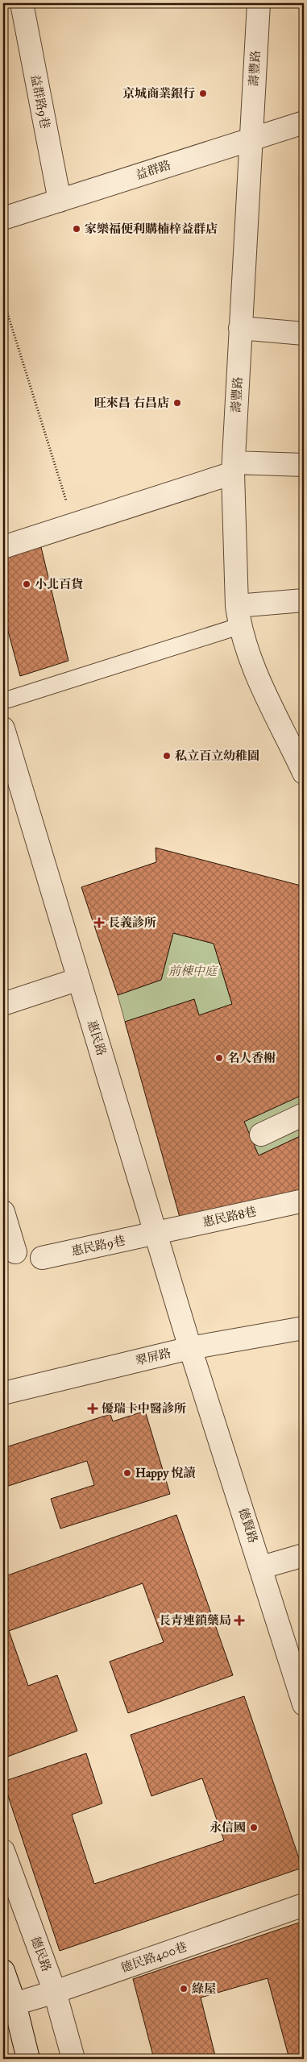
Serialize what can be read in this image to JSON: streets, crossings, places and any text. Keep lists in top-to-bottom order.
{
  "streets": {
    "street": [
      "壽豐路",
      "益群路9巷",
      "益群路",
      "惠民路",
      "惠民路8巷",
      "惠民路9巷",
      "翠屏路",
      "德賢路",
      "德民路",
      "德民路400巷"
    ]
  },
  "crossings": [
    ["壽豐路", "益群路"],
    ["益群路9巷", "益群路"],
    ["惠民路", "惠民路8巷"],
    ["惠民路", "惠民路9巷"],
    ["惠民路", "翠屏路"],
    ["惠民路", "德賢路"],
    ["惠民路8巷", "惠民路9巷"],
    ["翠屏路", "德賢路"],
    ["德民路", "德民路400巷"]
  ],
  "parks": ["前棟中庭"],
  "places": {
    "other": [
      "京城商業銀行",
      "家樂福便利購楠梓益群店",
      "旺來昌 右昌店",
      "小北百貨",
      "私立百立幼稚園",
      "名人香榭",
      "Happy 悅讀",
      "永信國",
      "綠屋"
    ],
    "health": ["長義診所", "優瑞卡中醫診所", "長青連鎖藥局"]
  }
}
